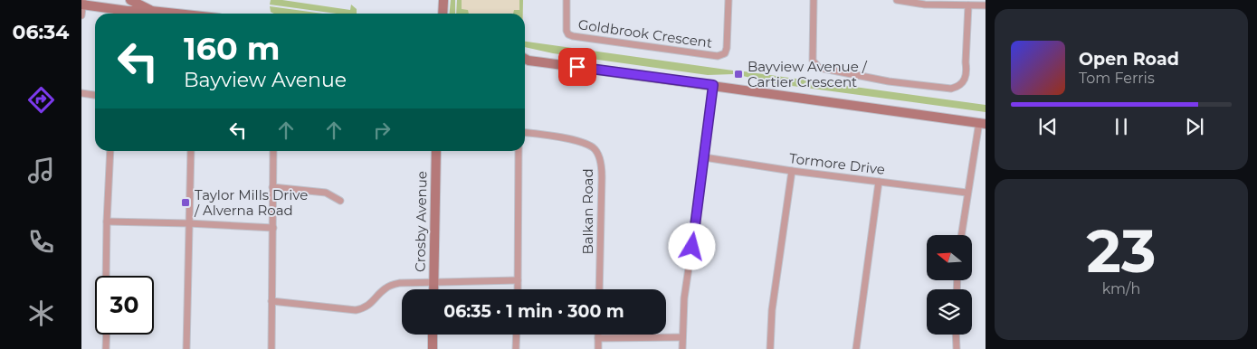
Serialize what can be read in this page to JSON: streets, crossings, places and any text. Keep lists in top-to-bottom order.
{
  "streets": {
    "main road": ["Crosby Avenue"],
    "street": ["Goldbrook Crescent", "Tormore Drive", "Balkan Road"]
  },
  "places": {
    "transit": ["Bayview Avenue / Cartier Crescent", "Taylor Mills Drive / Alverna Road"]
  },
  "north": "left",
  "page": {
    "tabs": "06:34",
    "turn": ["160 m", "Bayview Avenue"],
    "song": ["Open Road", "Tom Ferris"],
    "tile": ["23", "km/h"],
    "limit": "30",
    "trip": "06:35 · 1 min · 300 m"
  }
}
